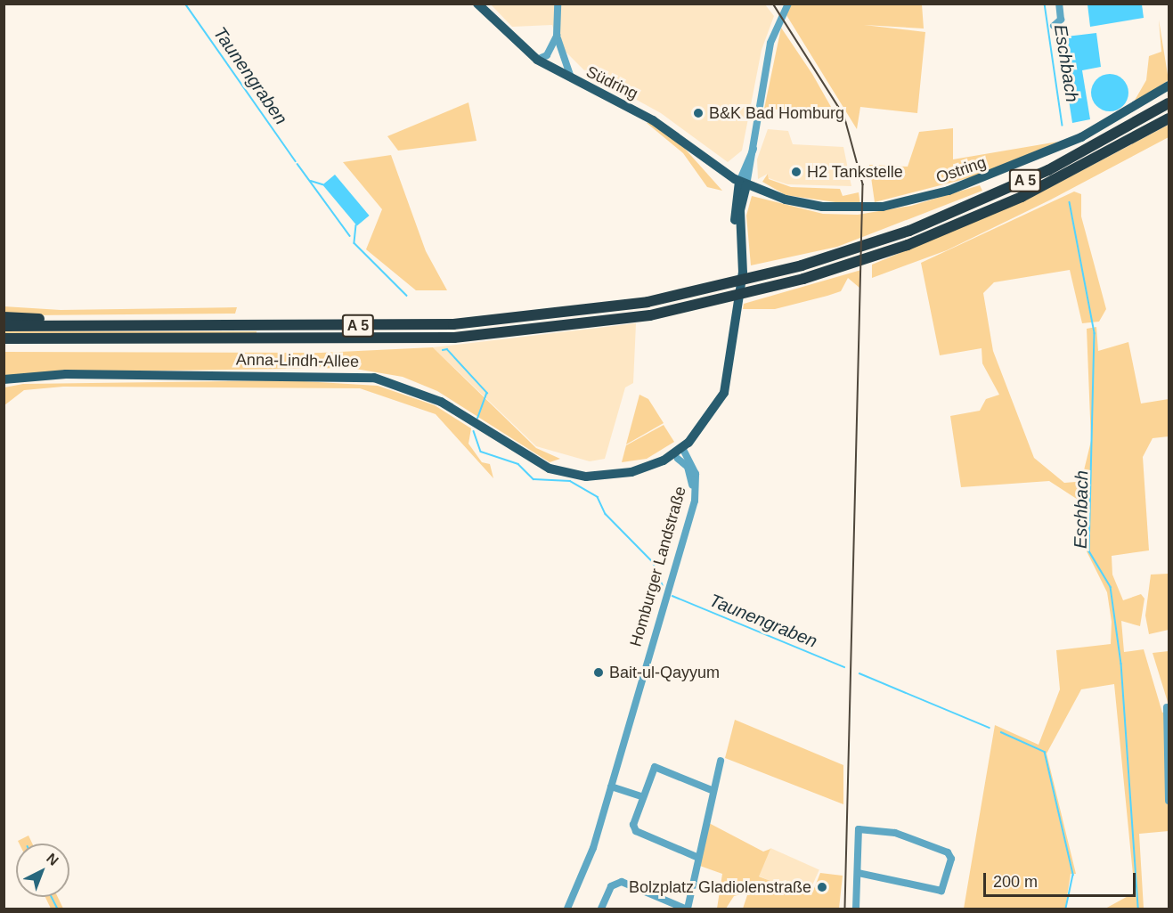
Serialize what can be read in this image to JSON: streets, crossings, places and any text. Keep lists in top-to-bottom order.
{
  "streets": {
    "highway": ["A 5"],
    "main road": ["Südring", "Ostring", "Anna-Lindh-Allee"],
    "street": ["Homburger Landstraße"]
  },
  "crossings": [
    ["Südring", "Ostring"],
    ["Anna-Lindh-Allee", "Homburger Landstraße"]
  ],
  "water": ["Eschbach", "Taunengraben"],
  "places": [
    "B&K Bad Homburg",
    "H2 Tankstelle",
    "Bait-ul-Qayyum",
    "Bolzplatz Gladiolenstraße"
  ],
  "scale_bar": "200 m",
  "north": "top right"
}
